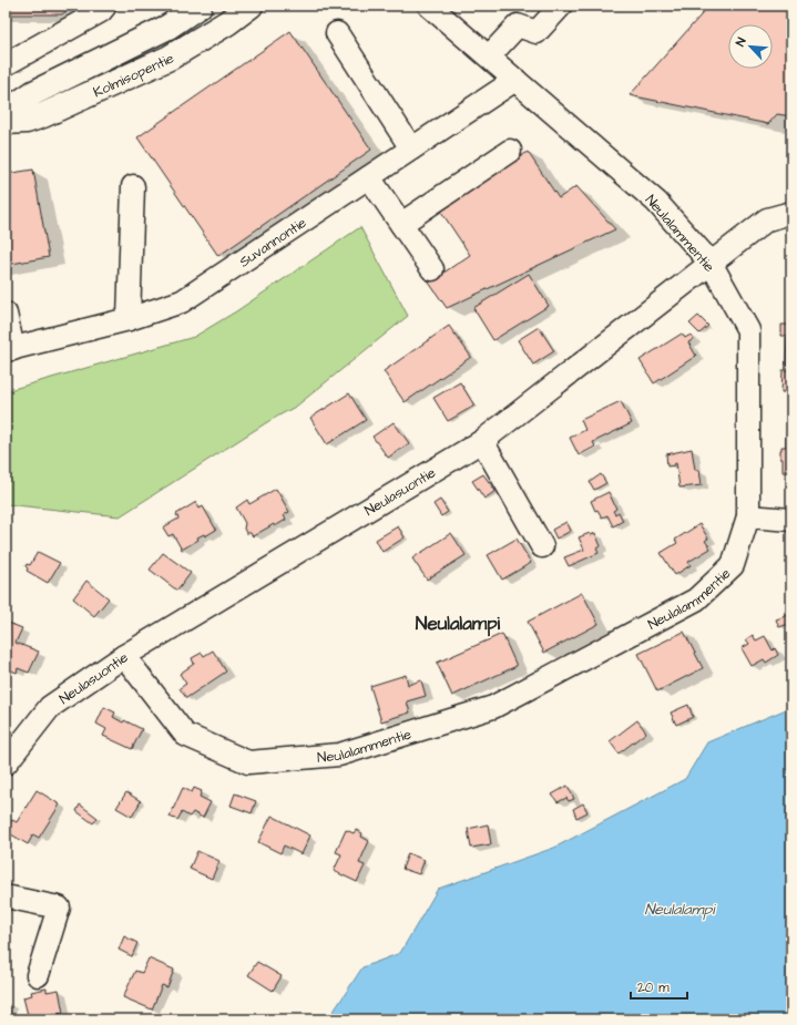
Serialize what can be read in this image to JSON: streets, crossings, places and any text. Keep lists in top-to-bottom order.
{
  "streets": {
    "main road": ["Kolmisopentie"],
    "street": ["Neulalammentie", "Suvannontie", "Neulasuontie"]
  },
  "crossings": [
    ["Neulalammentie", "Suvannontie"],
    ["Neulalammentie", "Neulasuontie"]
  ],
  "districts": ["Neulalampi"],
  "water": ["Neulalampi"],
  "scale_bar": "20 m",
  "north": "top left"
}
